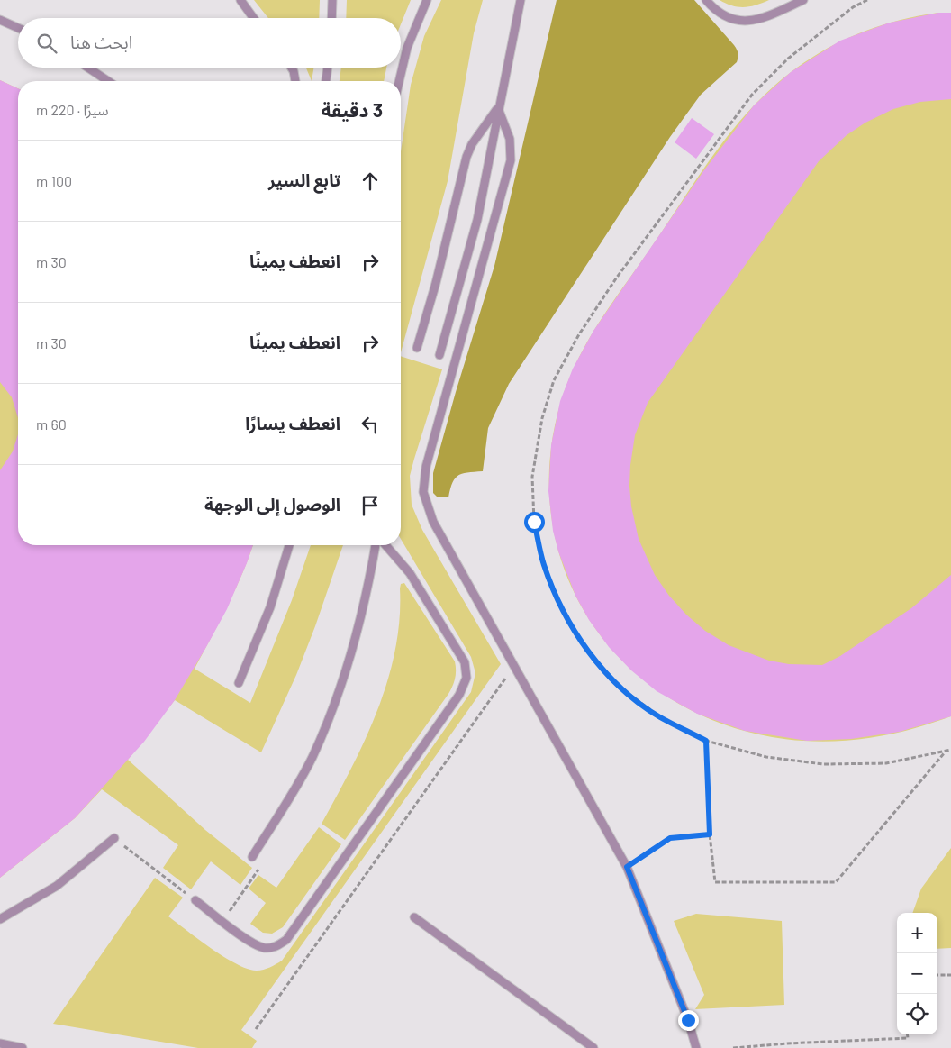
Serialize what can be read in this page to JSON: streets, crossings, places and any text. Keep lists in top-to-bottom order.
{
  "page": {
    "search": "ابحث هنا",
    "heading": ["3 دقيقة", "سيرًا · 220 m"],
    "list": [
      ["تابع السير", "100 m"],
      ["انعطف يمينًا", "30 m"],
      ["انعطف يمينًا", "30 m"],
      ["انعطف يسارًا", "60 m"],
      "الوصول إلى الوجهة"
    ],
    "map_buttons": ["+", "−"]
  }
}
